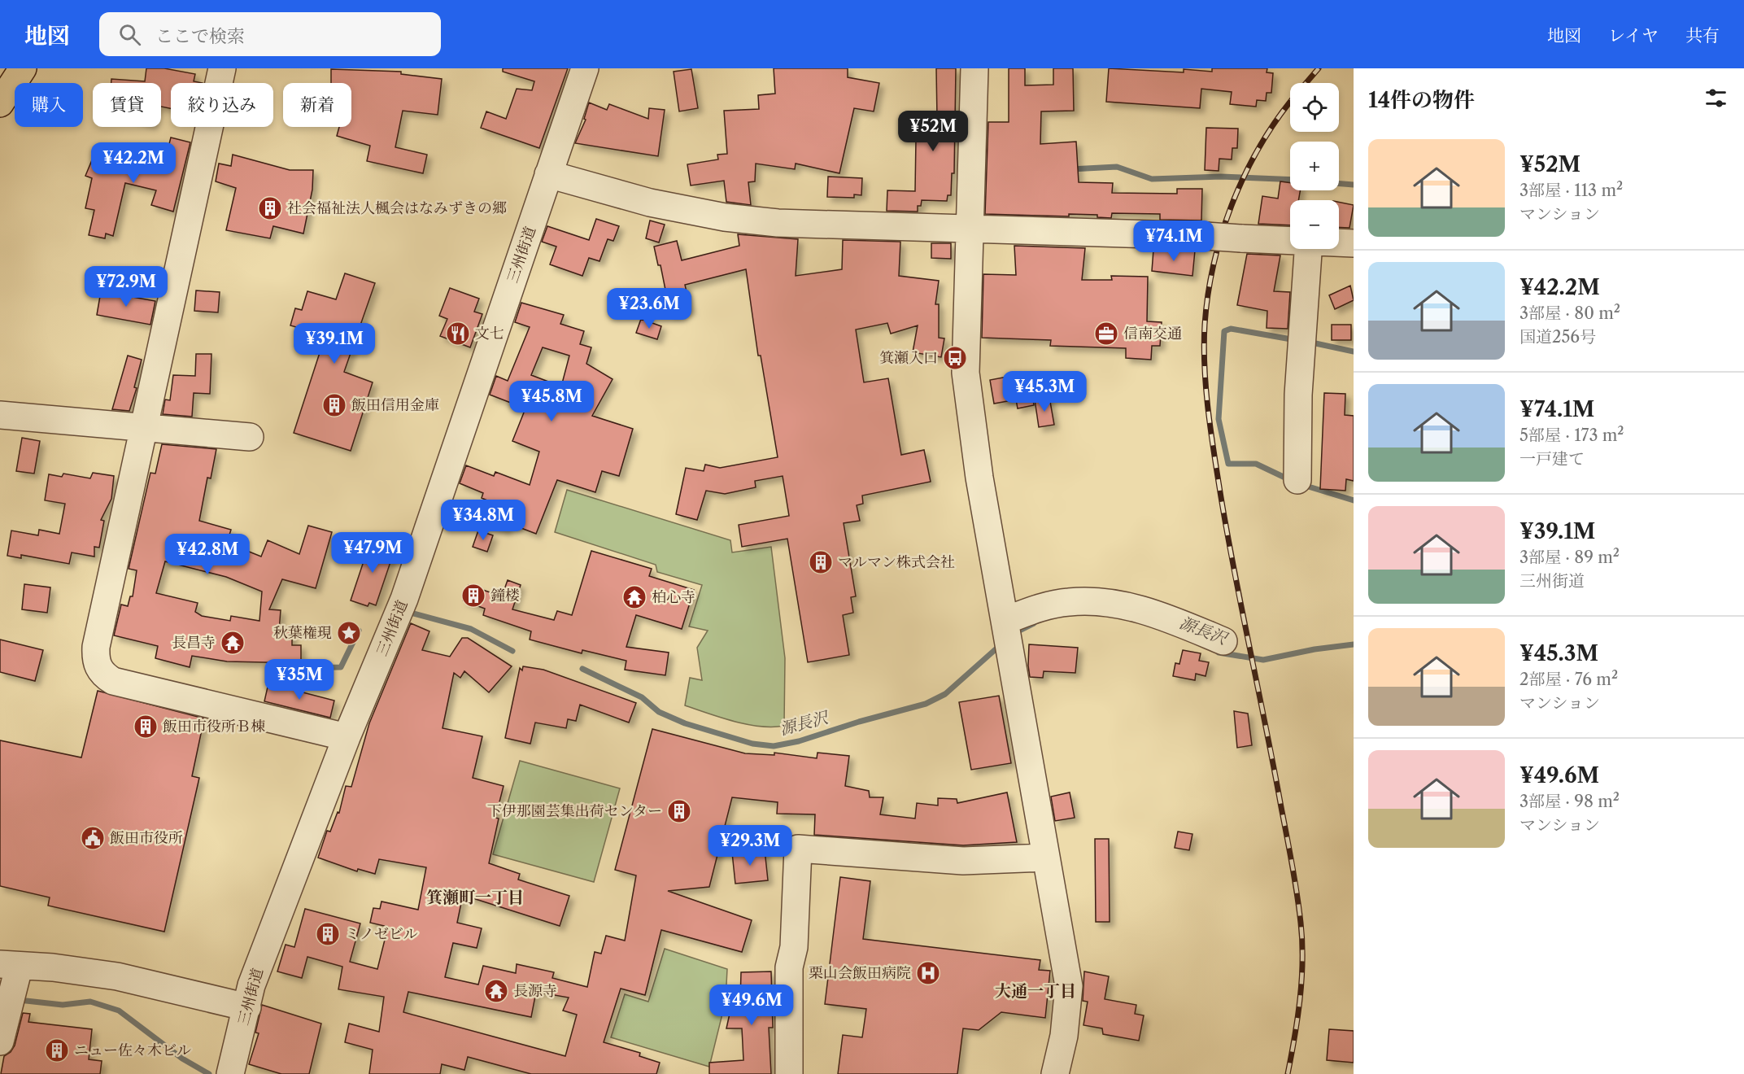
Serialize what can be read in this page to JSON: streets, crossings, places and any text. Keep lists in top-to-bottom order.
{
  "streets": {
    "street": ["三州街道"]
  },
  "districts": ["箕瀬町一丁目", "大通一丁目"],
  "water": ["源長沢"],
  "places": {
    "building": [
      "社会福祉法人楓会はなみずきの郷",
      "飯田信用金庫",
      "マルマン株式会社",
      "鐘楼",
      "飯田市役所Ｂ棟",
      "下伊那園芸集出荷センター",
      "ミノゼビル",
      "ニュー佐々木ビル"
    ],
    "restaurant": ["文七"],
    "office": ["信南交通"],
    "bus stop": ["箕瀬入口"],
    "temple": ["柏心寺", "長昌寺", "長源寺"],
    "place": ["秋葉権現"],
    "public building": ["飯田市役所"],
    "hospital": ["栗山会飯田病院"]
  },
  "page": {
    "header": "地図",
    "search": "ここで検索",
    "nav": ["地図", "レイヤ", "共有"],
    "heading": "14件の物件",
    "map_buttons": ["+", "−"],
    "chip": [
      "購入",
      "賃貸",
      "絞り込み",
      "新着"
    ],
    "price": [
      "¥52M",
      "¥42.2M",
      "¥74.1M",
      "¥72.9M",
      "¥23.6M",
      "¥39.1M",
      "¥45.3M",
      "¥45.8M",
      "¥34.8M",
      "¥47.9M",
      "¥42.8M",
      "¥35M",
      "¥29.3M",
      "¥49.6M"
    ],
    "list": [
      {
        "name": "¥52M",
        "note": "3部屋 · 113 m² · マンション"
      },
      {
        "name": "¥42.2M",
        "note": "3部屋 · 80 m² · 国道256号"
      },
      {
        "name": "¥74.1M",
        "note": "5部屋 · 173 m² · 一戸建て"
      },
      {
        "name": "¥39.1M",
        "note": "3部屋 · 89 m² · 三州街道"
      },
      {
        "name": "¥45.3M",
        "note": "2部屋 · 76 m² · マンション"
      },
      {
        "name": "¥49.6M",
        "note": "3部屋 · 98 m² · マンション"
      }
    ]
  }
}
